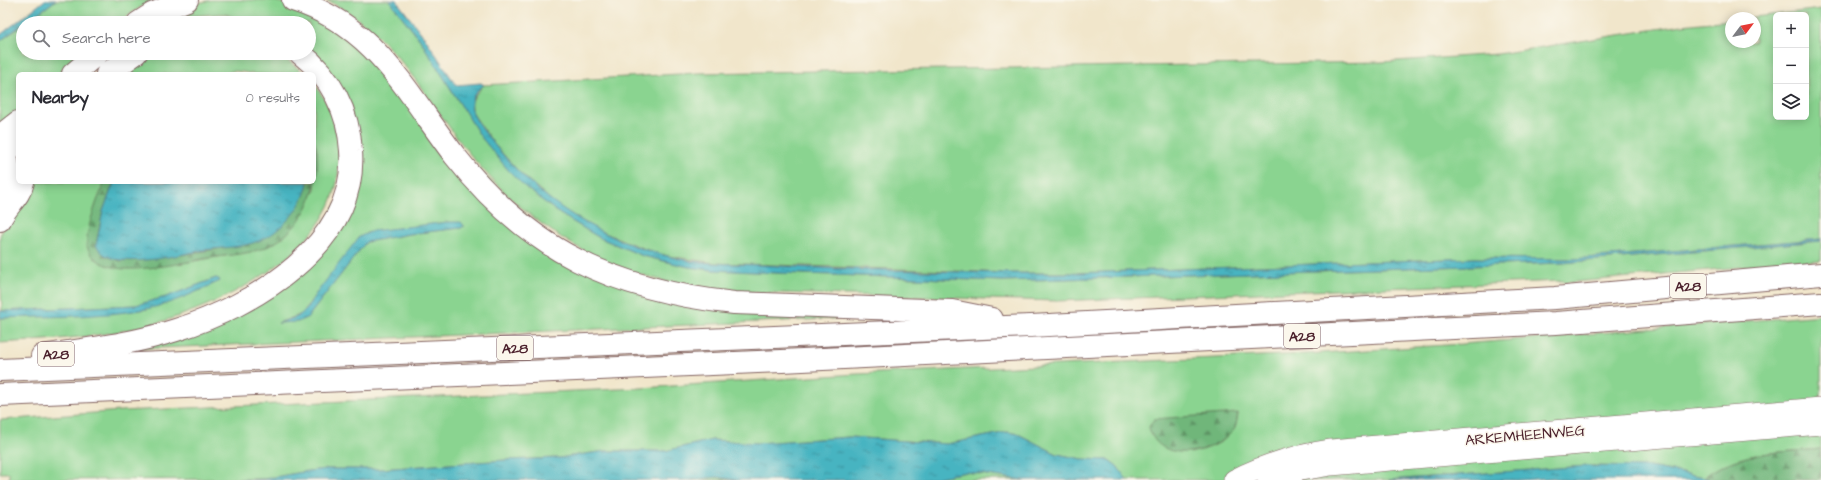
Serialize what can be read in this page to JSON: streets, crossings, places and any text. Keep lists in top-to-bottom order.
{
  "streets": {
    "main road": ["A28", "ARKEMHEENWEG"]
  },
  "north": "top right",
  "page": {
    "map_buttons": ["+", "−"],
    "search": "Search here",
    "heading": ["Nearby", "0 results"]
  }
}
